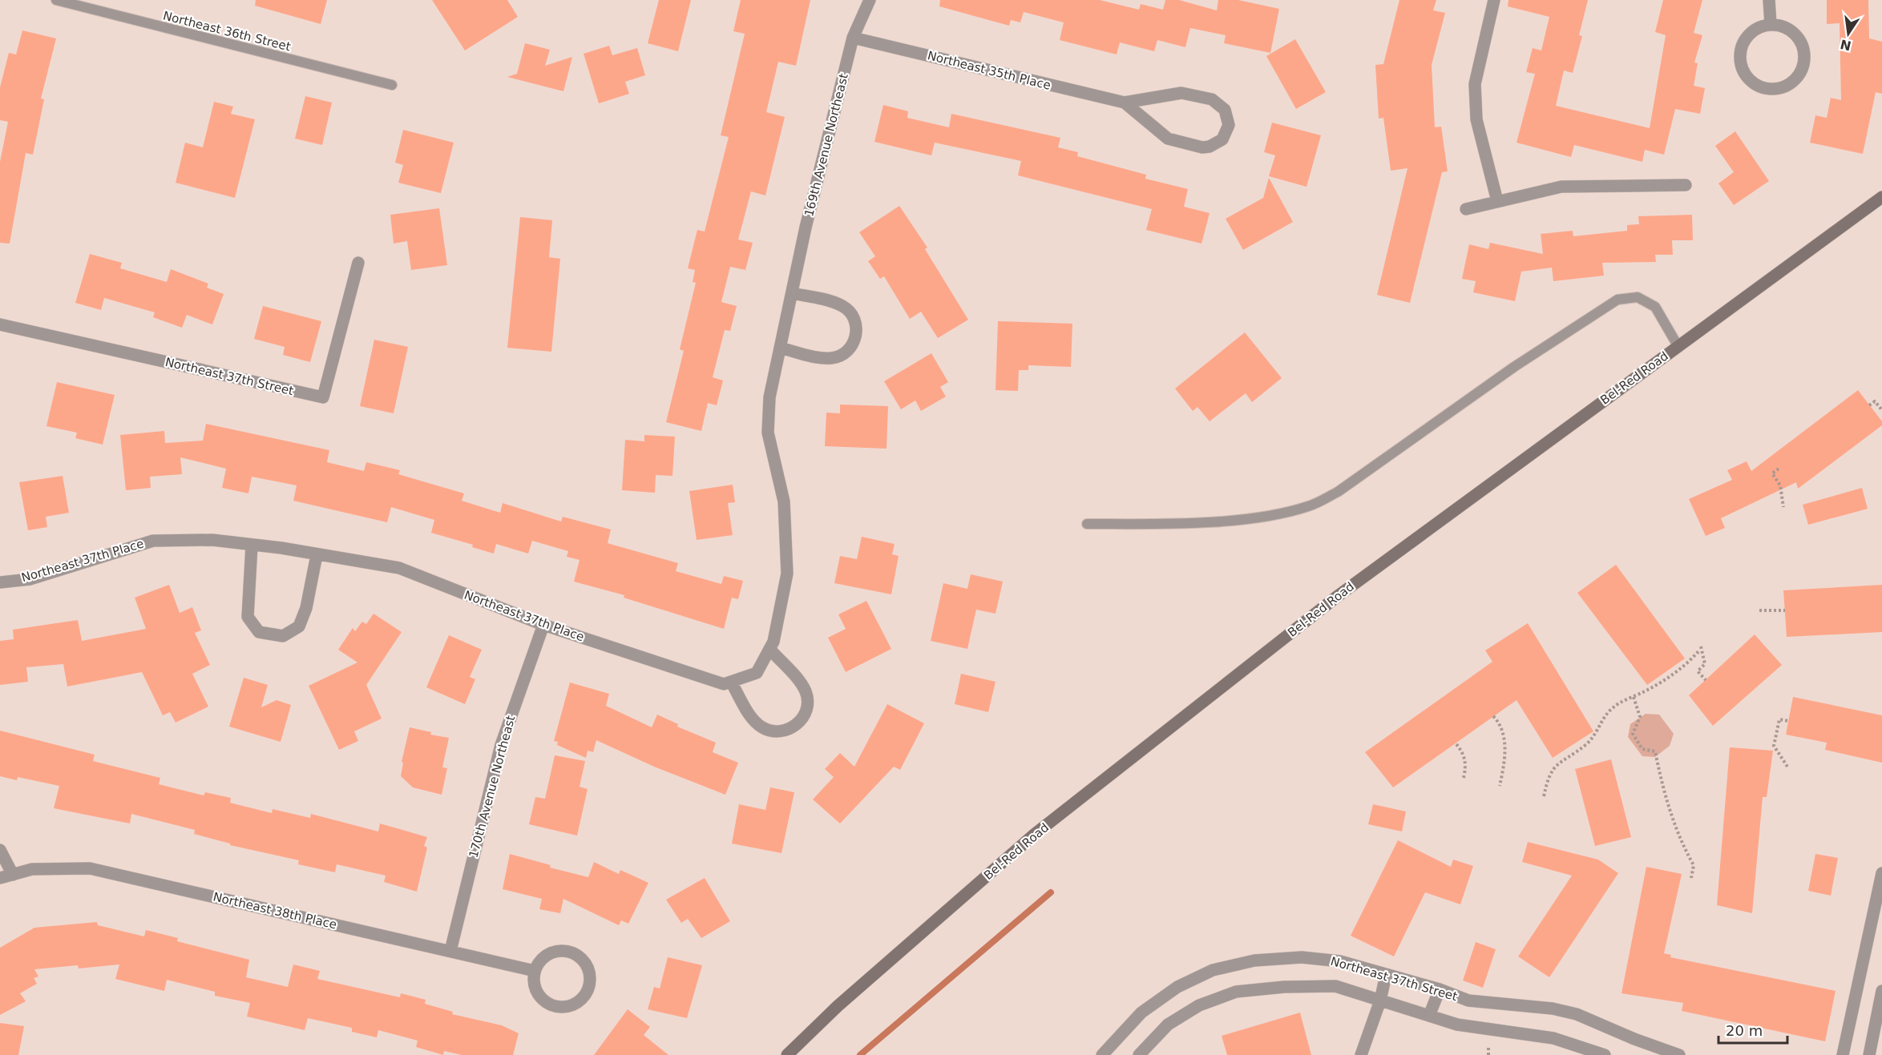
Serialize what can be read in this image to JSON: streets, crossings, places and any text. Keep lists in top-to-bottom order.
{
  "streets": {
    "main road": ["Bel-Red Road"],
    "street": [
      "Northeast 35th Place",
      "169th Avenue Northeast",
      "Northeast 37th Street",
      "Northeast 37th Place",
      "170th Avenue Northeast",
      "Northeast 38th Place"
    ],
    "lane": ["Northeast 36th Street"]
  },
  "crossings": [
    ["Northeast 35th Place", "169th Avenue Northeast"],
    ["169th Avenue Northeast", "Northeast 37th Place"],
    ["Northeast 37th Place", "170th Avenue Northeast"],
    ["170th Avenue Northeast", "Northeast 38th Place"]
  ],
  "scale_bar": "20 m",
  "north": "bottom"
}
